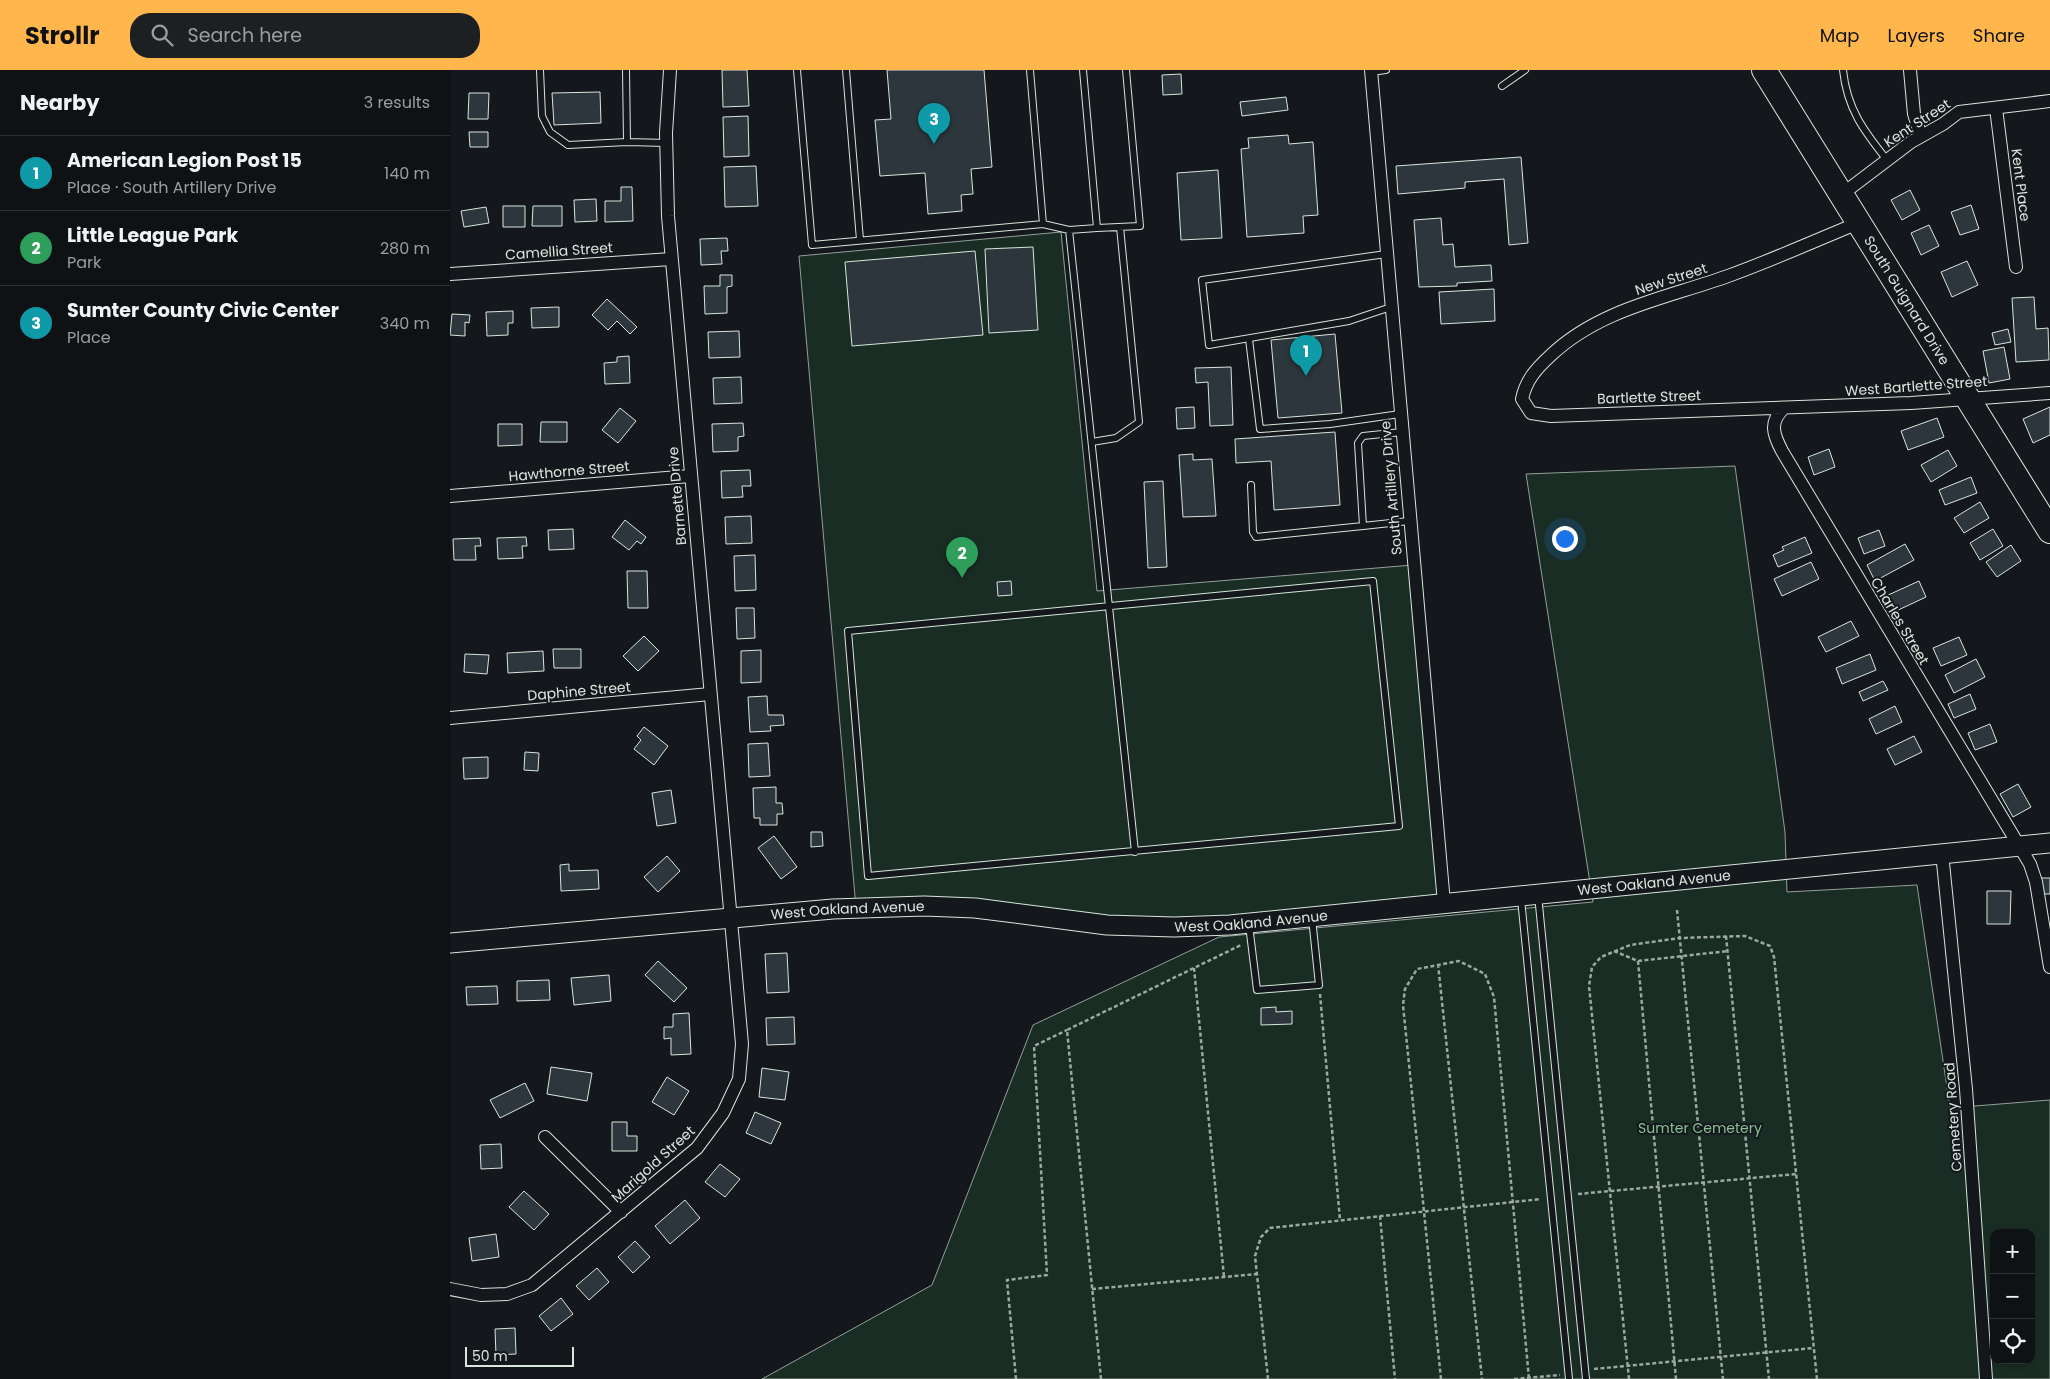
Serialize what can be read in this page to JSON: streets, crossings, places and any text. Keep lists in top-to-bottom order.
{
  "streets": {
    "highway": ["South Guignard Drive"],
    "street": [
      "Kent Street",
      "Kent Place",
      "Camellia Street",
      "New Street",
      "West Bartlette Street",
      "Bartlette Street",
      "Hawthorne Street",
      "South Artillery Drive",
      "Barnette Drive",
      "Charles Street",
      "Daphine Street",
      "West Oakland Avenue",
      "Cemetery Road",
      "Marigold Street"
    ]
  },
  "crossings": [
    ["Kent Street", "Kent Place"],
    ["Kent Street", "South Guignard Drive"],
    ["Camellia Street", "Barnette Drive"],
    ["New Street", "South Guignard Drive"],
    ["New Street", "Bartlette Street"],
    ["South Guignard Drive", "West Bartlette Street"],
    ["West Bartlette Street", "Bartlette Street"],
    ["West Bartlette Street", "Charles Street"],
    ["Bartlette Street", "Charles Street"],
    ["Hawthorne Street", "Barnette Drive"],
    ["South Artillery Drive", "West Oakland Avenue"],
    ["Barnette Drive", "Daphine Street"],
    ["Barnette Drive", "West Oakland Avenue"],
    ["Barnette Drive", "Marigold Street"],
    ["Charles Street", "West Oakland Avenue"],
    ["West Oakland Avenue", "Cemetery Road"],
    ["West Oakland Avenue", "Marigold Street"]
  ],
  "parks": ["Sumter Cemetery"],
  "scale_bar": "50 m",
  "page": {
    "header": "Strollr",
    "search": "Search here",
    "nav": ["Map", "Layers", "Share"],
    "heading": ["Nearby", "3 results"],
    "pins": ["3", "1", "2"],
    "list": [
      {
        "mark": "1",
        "name": "American Legion Post 15",
        "note": "Place · South Artillery Drive",
        "value": "140 m"
      },
      {
        "mark": "2",
        "name": "Little League Park",
        "note": "Park",
        "value": "280 m"
      },
      {
        "mark": "3",
        "name": "Sumter County Civic Center",
        "note": "Place",
        "value": "340 m"
      }
    ],
    "map_buttons": ["+", "−"],
    "scale": "50 m"
  }
}
